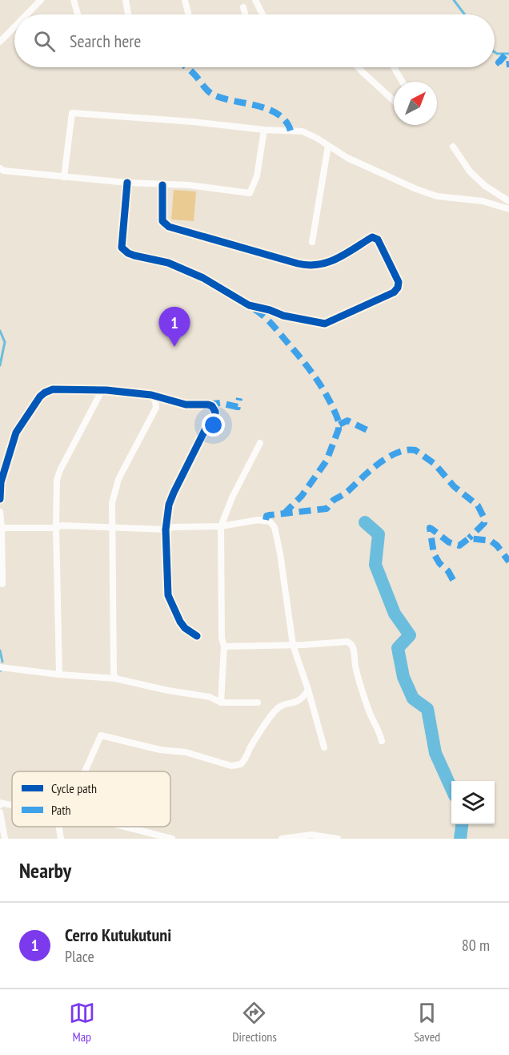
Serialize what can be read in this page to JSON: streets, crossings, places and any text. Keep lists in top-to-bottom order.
{
  "legend": ["Cycle path", "Path"],
  "north": "top right",
  "page": {
    "search": "Search here",
    "pins": "1",
    "heading": "Nearby",
    "list": [
      {
        "mark": "1",
        "name": "Cerro Kutukutuni",
        "note": "Place",
        "value": "80 m"
      }
    ],
    "nav": ["Map", "Directions", "Saved"]
  }
}
